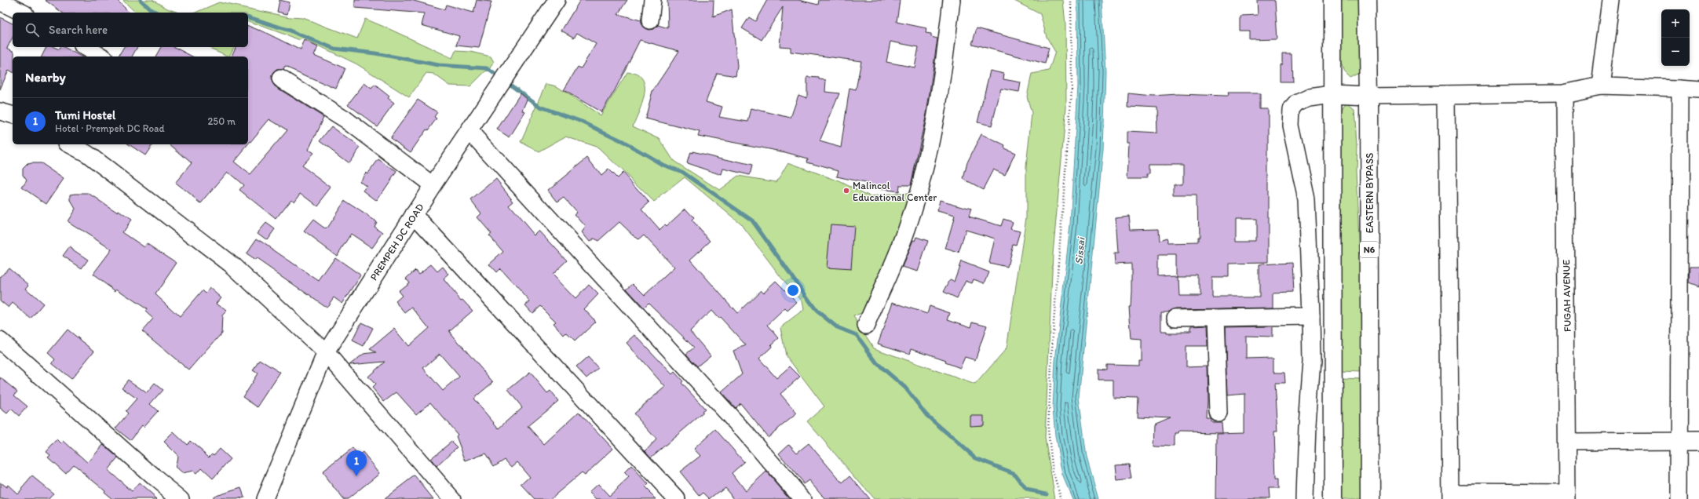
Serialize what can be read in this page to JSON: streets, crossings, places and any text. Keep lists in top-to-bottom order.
{
  "streets": {
    "highway": ["EASTERN BYPASS", "N6"],
    "street": ["PREMPEH DC ROAD", "FUGAH AVENUE"]
  },
  "water": ["Sissai"],
  "places": ["Malincol Educational Center"],
  "page": {
    "map_buttons": ["+", "−"],
    "search": "Search here",
    "heading": "Nearby",
    "list": [
      {
        "mark": "1",
        "name": "Tumi Hostel",
        "note": "Hotel · Prempeh DC Road",
        "value": "250 m"
      }
    ],
    "pins": "1"
  }
}
